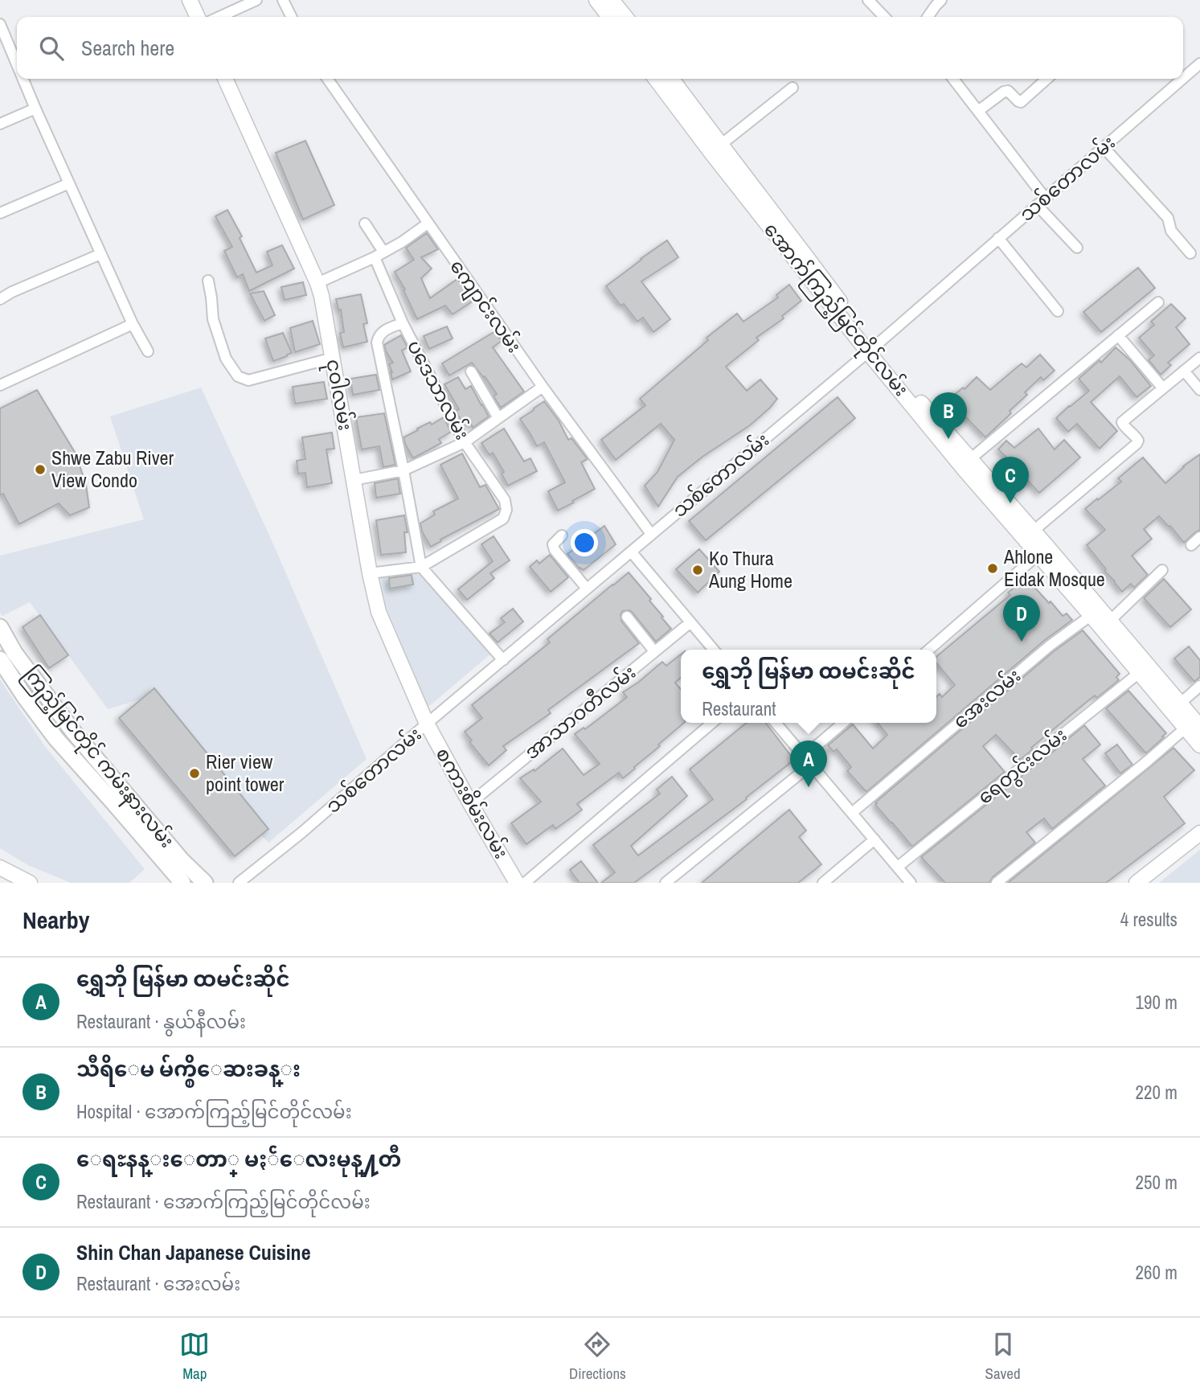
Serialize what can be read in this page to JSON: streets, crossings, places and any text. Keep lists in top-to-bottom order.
{
  "streets": {
    "main road": [
      "အောက်ကြည့်မြင်တိုင်လမ်း",
      "ငုဝါလမ်း",
      "ကြည့်မြင်တိုင် ကမ်းနားလမ်း",
      "စကားစိမ်းလမ်း"
    ],
    "street": [
      "သစ်တောလမ်း",
      "ကျောင်းလမ်း",
      "ပဒေသာလမ်း",
      "အေးလမ်း",
      "အာသာဝတီလမ်း",
      "ရေတွင်းလမ်း"
    ]
  },
  "crossings": [
    ["သစ်တောလမ်း", "ကျောင်းလမ်း"],
    ["သစ်တောလမ်း", "အောက်ကြည့်မြင်တိုင်လမ်း"],
    ["သစ်တောလမ်း", "ငုဝါလမ်း"],
    ["သစ်တောလမ်း", "စကားစိမ်းလမ်း"],
    ["အောက်ကြည့်မြင်တိုင်လမ်း", "အေးလမ်း"],
    ["အောက်ကြည့်မြင်တိုင်လမ်း", "ရေတွင်းလမ်း"],
    ["ငုဝါလမ်း", "စကားစိမ်းလမ်း"],
    ["အာသာဝတီလမ်း", "စကားစိမ်းလမ်း"]
  ],
  "places": [
    "Shwe Zabu River View Condo",
    "Ahlone Eidak Mosque",
    "Ko Thura Aung Home",
    "Rier view point tower"
  ],
  "page": {
    "search": "Search here",
    "pins": [
      "B",
      "C",
      "D",
      "A"
    ],
    "popup": ["ရွှေဘို မြန်မာ ထမင်းဆိုင်", "Restaurant"],
    "heading": ["Nearby", "4 results"],
    "list": [
      {
        "mark": "A",
        "name": "ရွှေဘို မြန်မာ ထမင်းဆိုင်",
        "note": "Restaurant · နွယ်နီလမ်း",
        "value": "190 m"
      },
      {
        "mark": "B",
        "name": "သီရိေမ မ်က္စိေဆးခန္း",
        "note": "Hospital · အောက်ကြည့်မြင်တိုင်လမ်း",
        "value": "220 m"
      },
      {
        "mark": "C",
        "name": "ေရႊနန္းေတာ္ မႏၲေလးမုန္႔တီ",
        "note": "Restaurant · အောက်ကြည့်မြင်တိုင်လမ်း",
        "value": "250 m"
      },
      {
        "mark": "D",
        "name": "Shin Chan Japanese Cuisine",
        "note": "Restaurant · အေးလမ်း",
        "value": "260 m"
      }
    ],
    "nav": ["Map", "Directions", "Saved"]
  }
}
